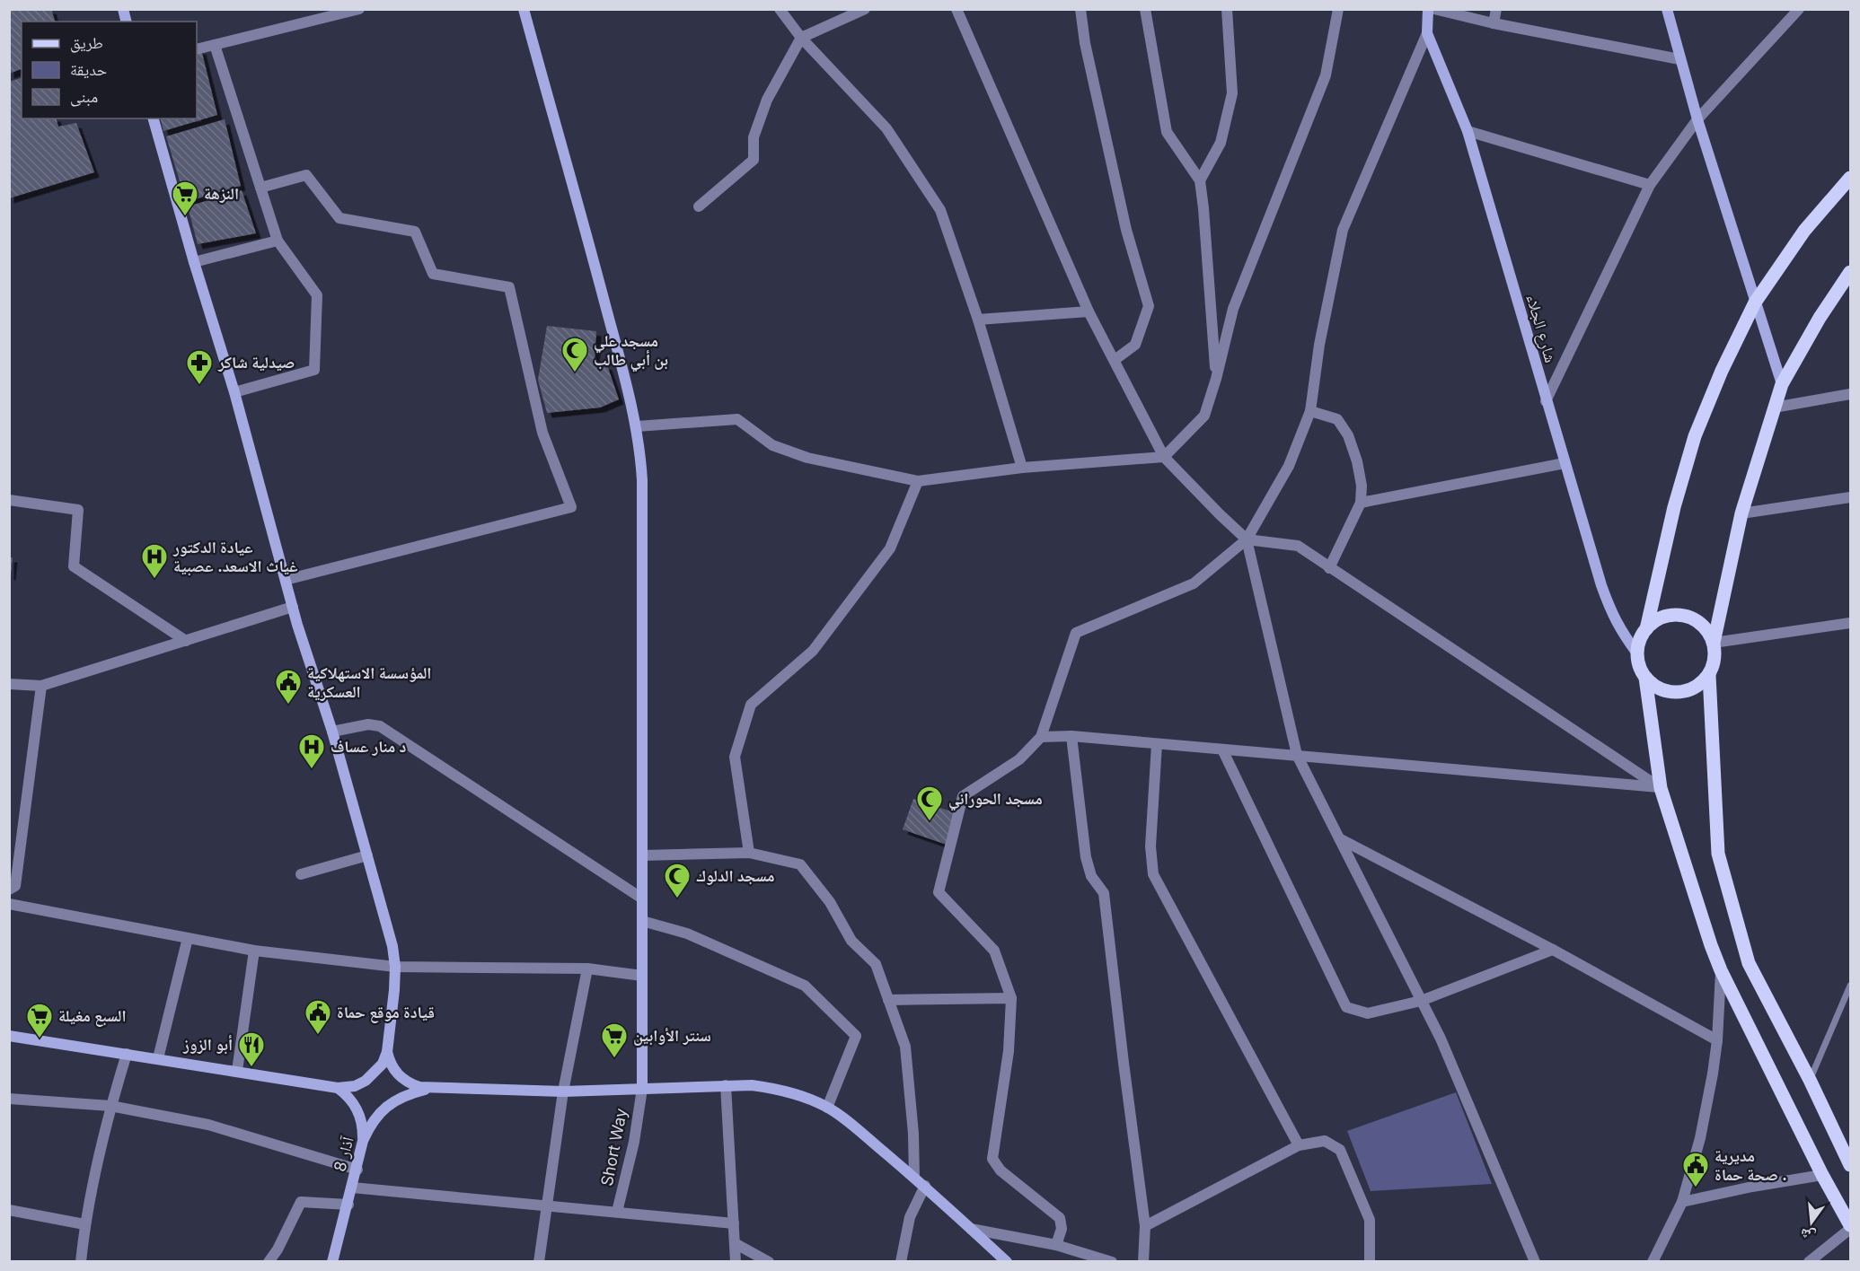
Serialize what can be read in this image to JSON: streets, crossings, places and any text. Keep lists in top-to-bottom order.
{
  "streets": {
    "main road": ["شارع الجلاء", "8 آذار"],
    "street": ["Short Way"]
  },
  "places": {
    "supermarket": ["النزهة", "السبع مغيلة", "سنتر الأوابين"],
    "mosque": ["مسجد علي بن أبي طالب", "مسجد الحوراني", "مسجد الدلوك"],
    "pharmacy": ["صيدلية شاكر"],
    "hospital": ["عيادة الدكتور غياث الاسعد. عصبية", "د منار عساف"],
    "public building": ["المؤسسة الاستهلاكية العسكرية", "قيادة موقع حماة", "مديرية صحة حماة ."],
    "restaurant": ["أبو الزوز"]
  },
  "legend": ["طريق", "حديقة", "مبنى"],
  "north": "bottom"
}
